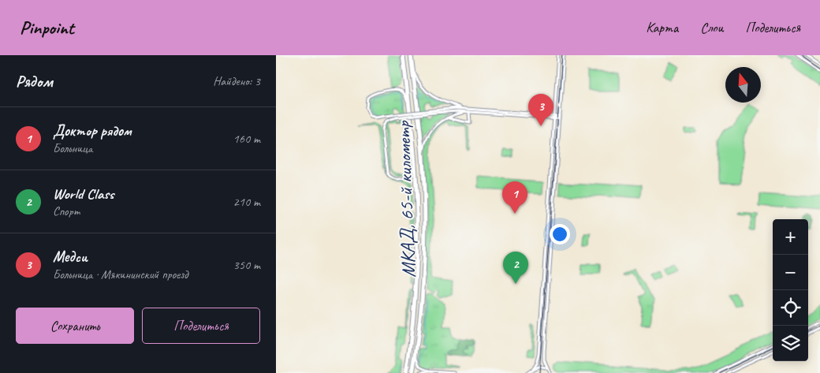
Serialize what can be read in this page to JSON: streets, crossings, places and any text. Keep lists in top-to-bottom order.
{
  "streets": {
    "highway": ["МКАД, 65-й километр"]
  },
  "north": "top",
  "page": {
    "header": "Pinpoint",
    "nav": ["Карта", "Слои", "Поделиться"],
    "heading": ["Рядом", "Найдено: 3"],
    "pins": ["3", "1", "2"],
    "list": [
      {
        "mark": "1",
        "name": "Доктор рядом",
        "note": "Больница",
        "value": "160 m"
      },
      {
        "mark": "2",
        "name": "World Class",
        "note": "Спорт",
        "value": "210 m"
      },
      {
        "mark": "3",
        "name": "Медси",
        "note": "Больница · Мякининский проезд",
        "value": "350 m"
      }
    ],
    "map_buttons": ["+", "−"],
    "buttons": ["Сохранить", "Поделиться"]
  }
}
